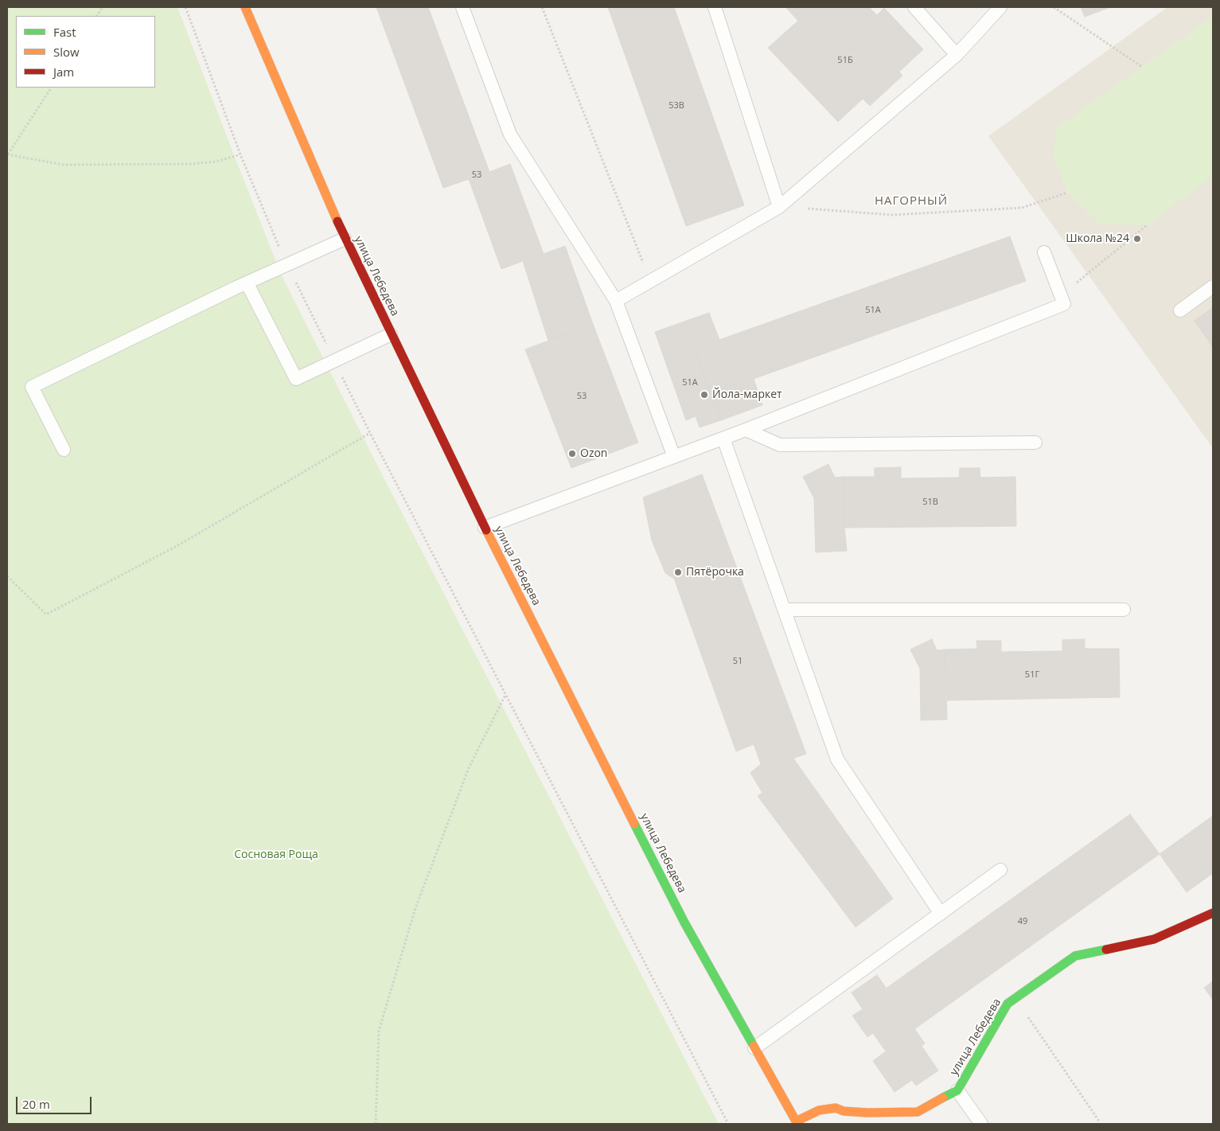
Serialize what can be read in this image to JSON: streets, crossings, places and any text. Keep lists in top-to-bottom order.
{
  "streets": {
    "main road": ["улица Лебедева"]
  },
  "districts": ["НАГОРНЫЙ"],
  "parks": ["Сосновая Роща"],
  "places": [
    "Школа №24",
    "Йола-маркет",
    "Ozon",
    "Пятёрочка"
  ],
  "house_numbers": [
    "51Б",
    "53В",
    "53",
    "51А",
    "51А",
    "53",
    "51В",
    "51",
    "51Г",
    "49"
  ],
  "legend": ["Fast", "Slow", "Jam"],
  "scale_bar": "20 m"
}
